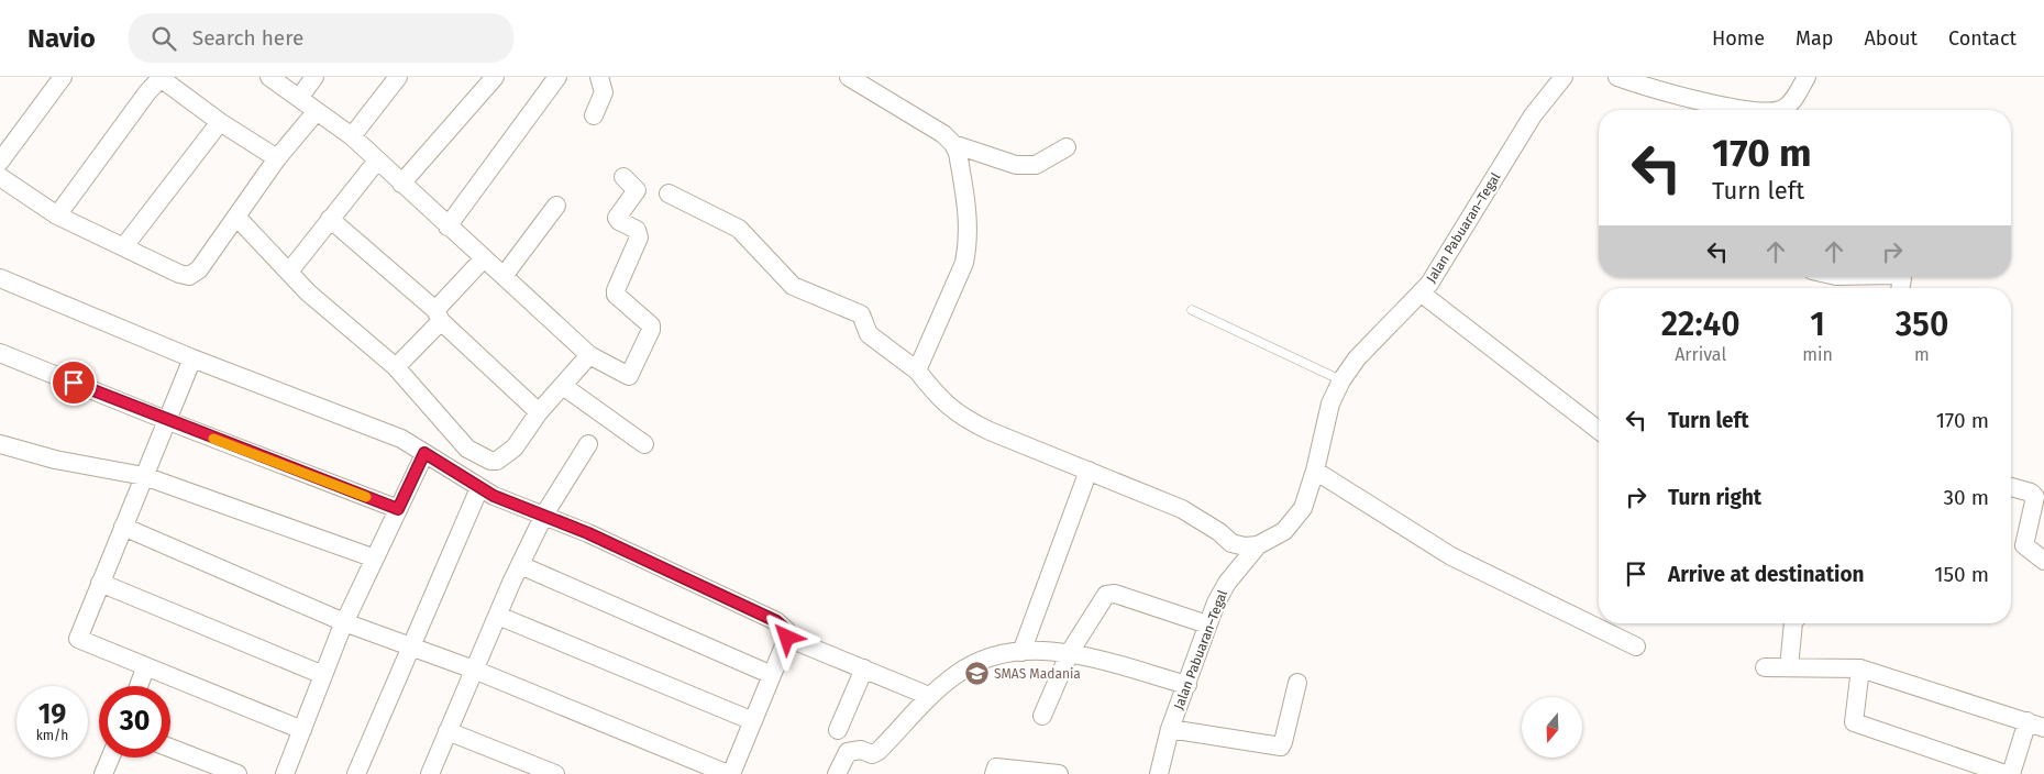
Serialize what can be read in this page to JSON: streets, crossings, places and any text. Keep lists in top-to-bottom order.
{
  "streets": {
    "street": ["Jalan Pabuaran–Tegal"]
  },
  "places": {
    "school or university": ["SMAS Madania"]
  },
  "north": "bottom",
  "page": {
    "header": "Navio",
    "search": "Search here",
    "nav": [
      "Home",
      "Map",
      "About",
      "Contact"
    ],
    "turn": ["170 m", "Turn left"],
    "eta": [
      "22:40",
      "Arrival",
      "1",
      "min",
      "350",
      "m"
    ],
    "list": [
      {
        "name": "Turn left",
        "value": "170 m"
      },
      {
        "name": "Turn right",
        "value": "30 m"
      },
      {
        "name": "Arrive at destination",
        "value": "150 m"
      }
    ],
    "speed": "19 km/h",
    "limit": "30"
  }
}
